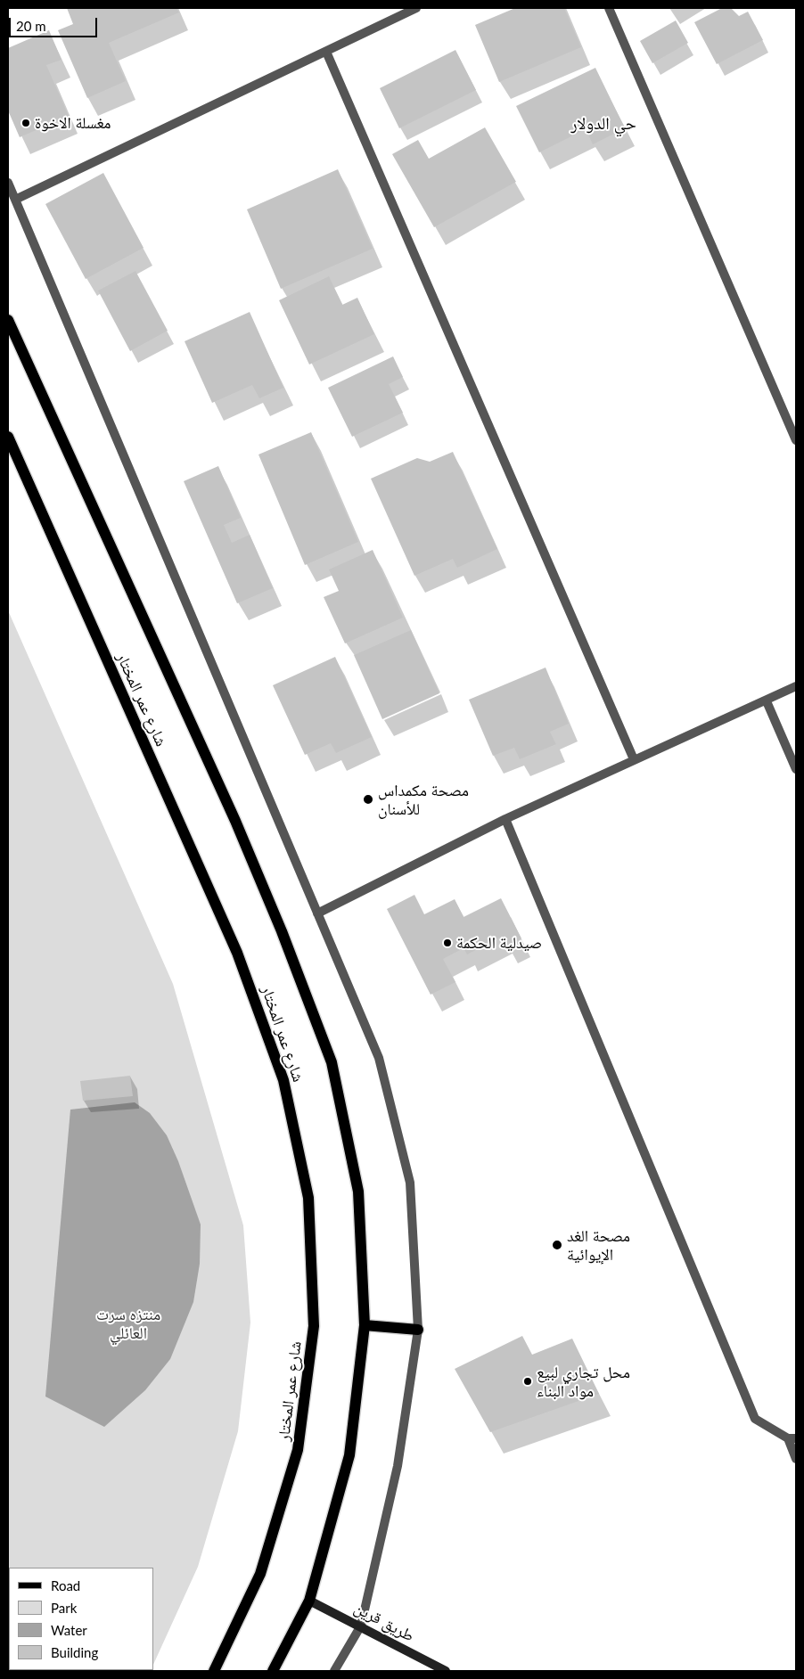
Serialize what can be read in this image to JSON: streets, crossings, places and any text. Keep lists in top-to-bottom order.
{
  "streets": {
    "main road": ["شارع عمر المختار", "طريق قرين"]
  },
  "districts": ["حي الدولار"],
  "parks": ["منتزه سرت العائلي"],
  "places": [
    "مغسلة الاخوة",
    "مصحة مكمداس للأسنان",
    "صيدلية الحكمة",
    "مصحة الغد الإيوائية",
    "محل تجاري لبيع مواد البناء"
  ],
  "legend": [
    "Road",
    "Park",
    "Water",
    "Building"
  ],
  "scale_bar": "20 m"
}
